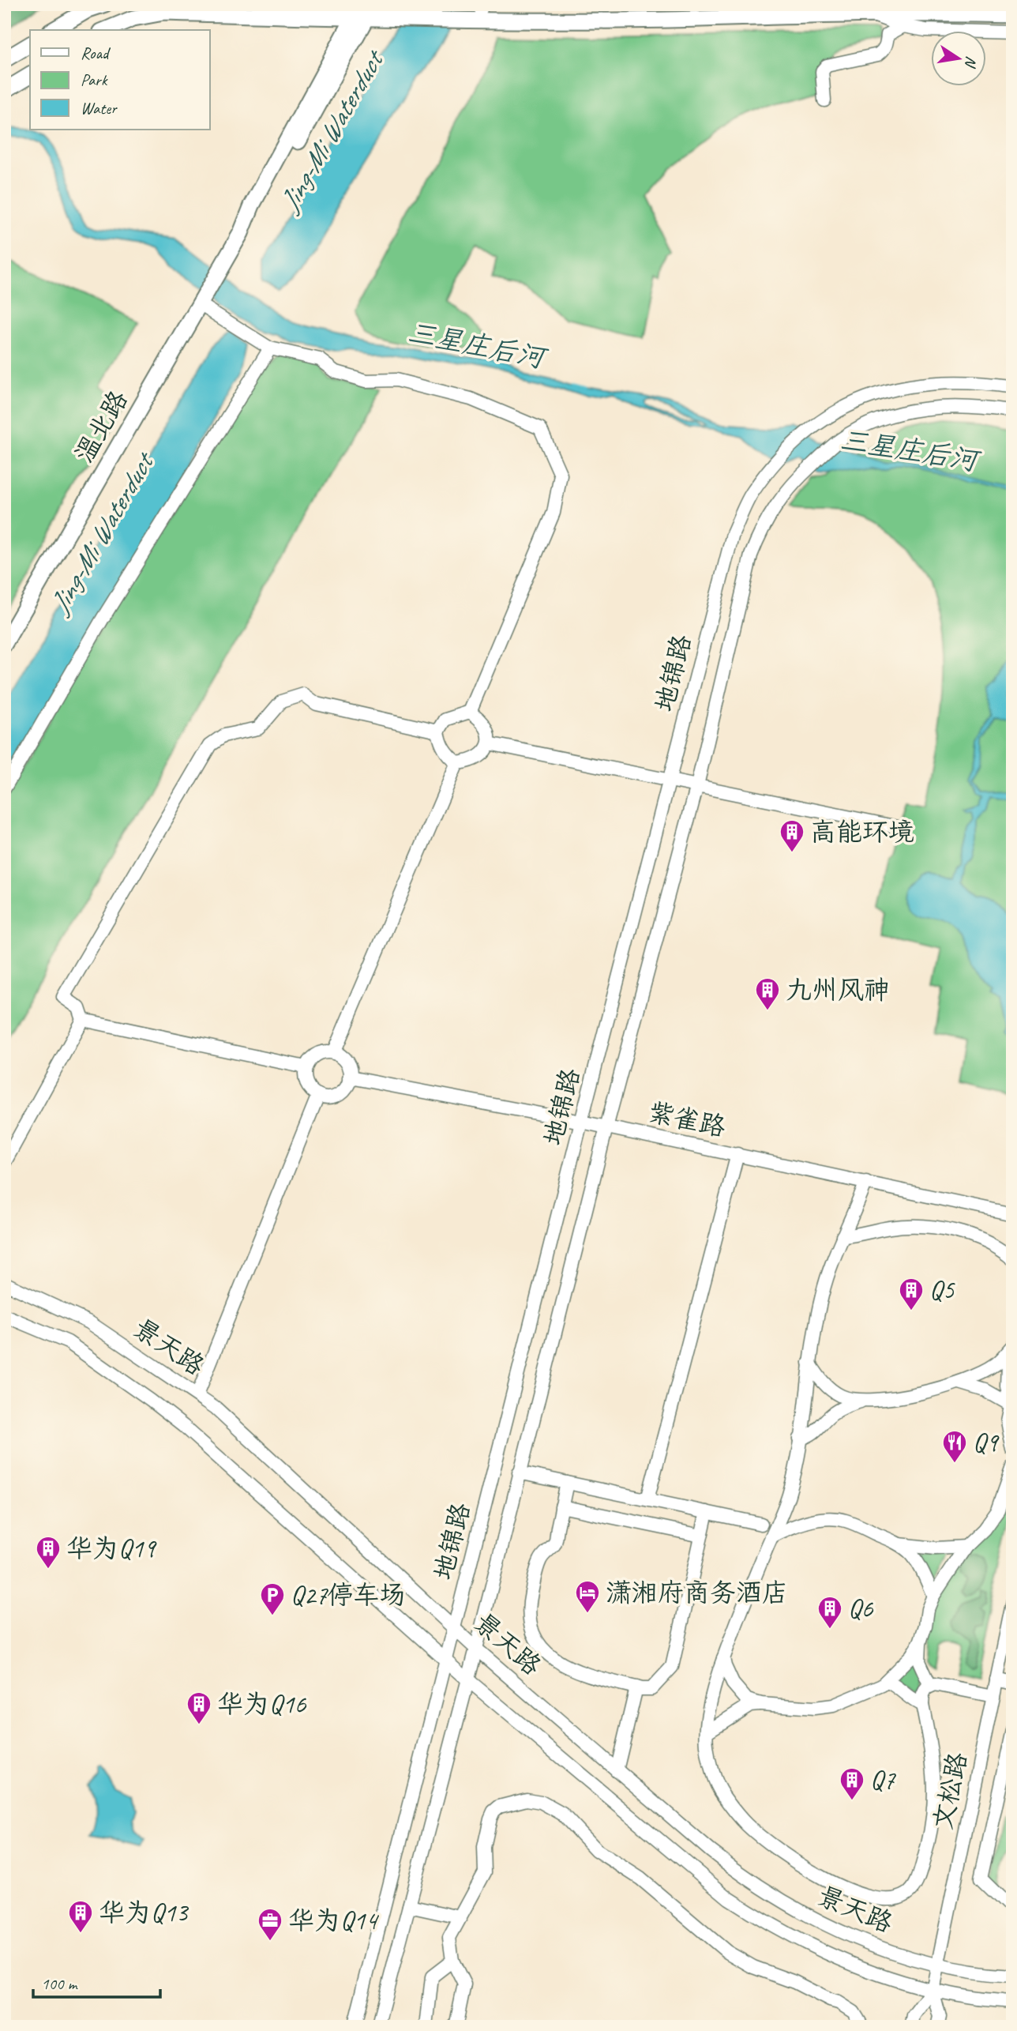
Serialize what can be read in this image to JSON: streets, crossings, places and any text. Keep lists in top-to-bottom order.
{
  "streets": {
    "main road": ["温北路"],
    "street": [
      "地锦路",
      "紫雀路",
      "景天路",
      "文松路"
    ]
  },
  "crossings": [
    ["地锦路", "紫雀路"],
    ["地锦路", "景天路"],
    ["景天路", "文松路"]
  ],
  "water": ["Jing-Mi Waterduct", "三星庄后河"],
  "places": {
    "building": [
      "高能环境",
      "九州风神",
      "Q5",
      "华为Q19",
      "Q6",
      "华为Q16",
      "Q7",
      "华为Q13"
    ],
    "restaurant": ["Q9"],
    "hotel": ["潇湘府商务酒店"],
    "parking": ["Q27停车场"],
    "office": ["华为Q14"]
  },
  "legend": ["Road", "Park", "Water"],
  "scale_bar": "100 m",
  "north": "right"
}
